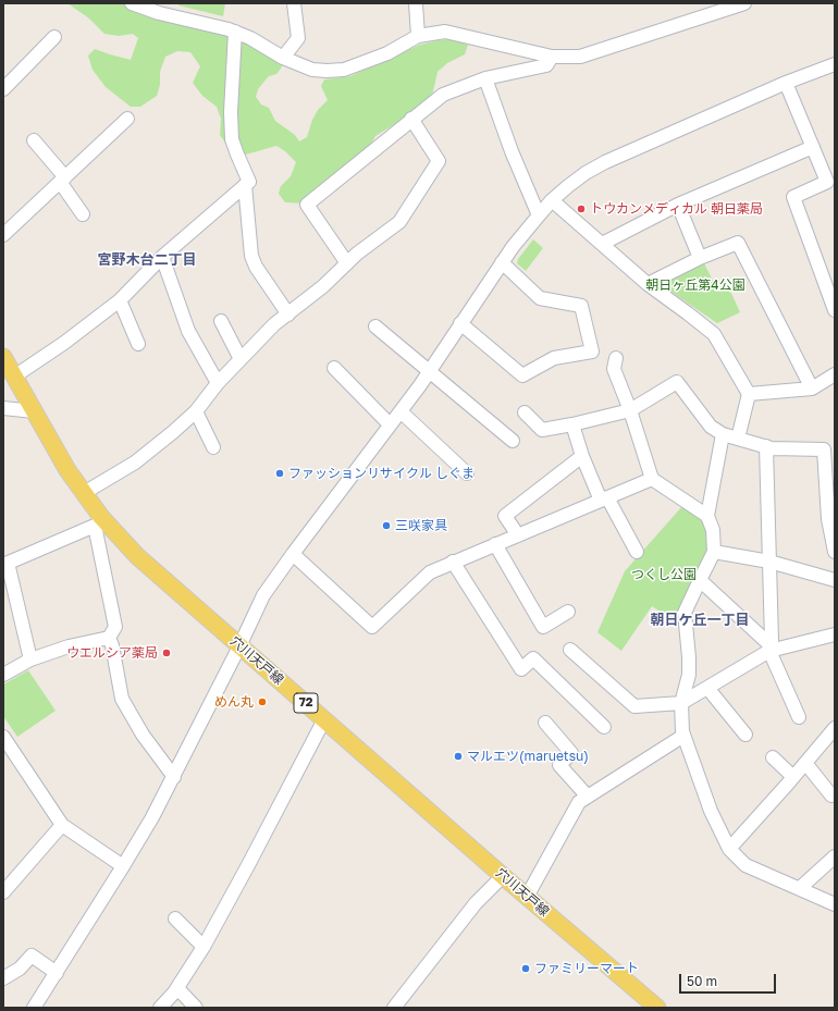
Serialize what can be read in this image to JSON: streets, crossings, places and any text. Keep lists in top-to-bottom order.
{
  "streets": {
    "main road": ["穴川天戸線", "72"]
  },
  "districts": ["宮野木台二丁目", "朝日ケ丘一丁目"],
  "parks": ["朝日ヶ丘第4公園", "つくし公園"],
  "places": [
    "トウカンメディカル 朝日薬局",
    "ファッションリサイクル しぐま",
    "三咲家具",
    "ウエルシア薬局",
    "めん丸",
    "マルエツ(maruetsu)",
    "ファミリーマート"
  ],
  "scale_bar": "50 m"
}
